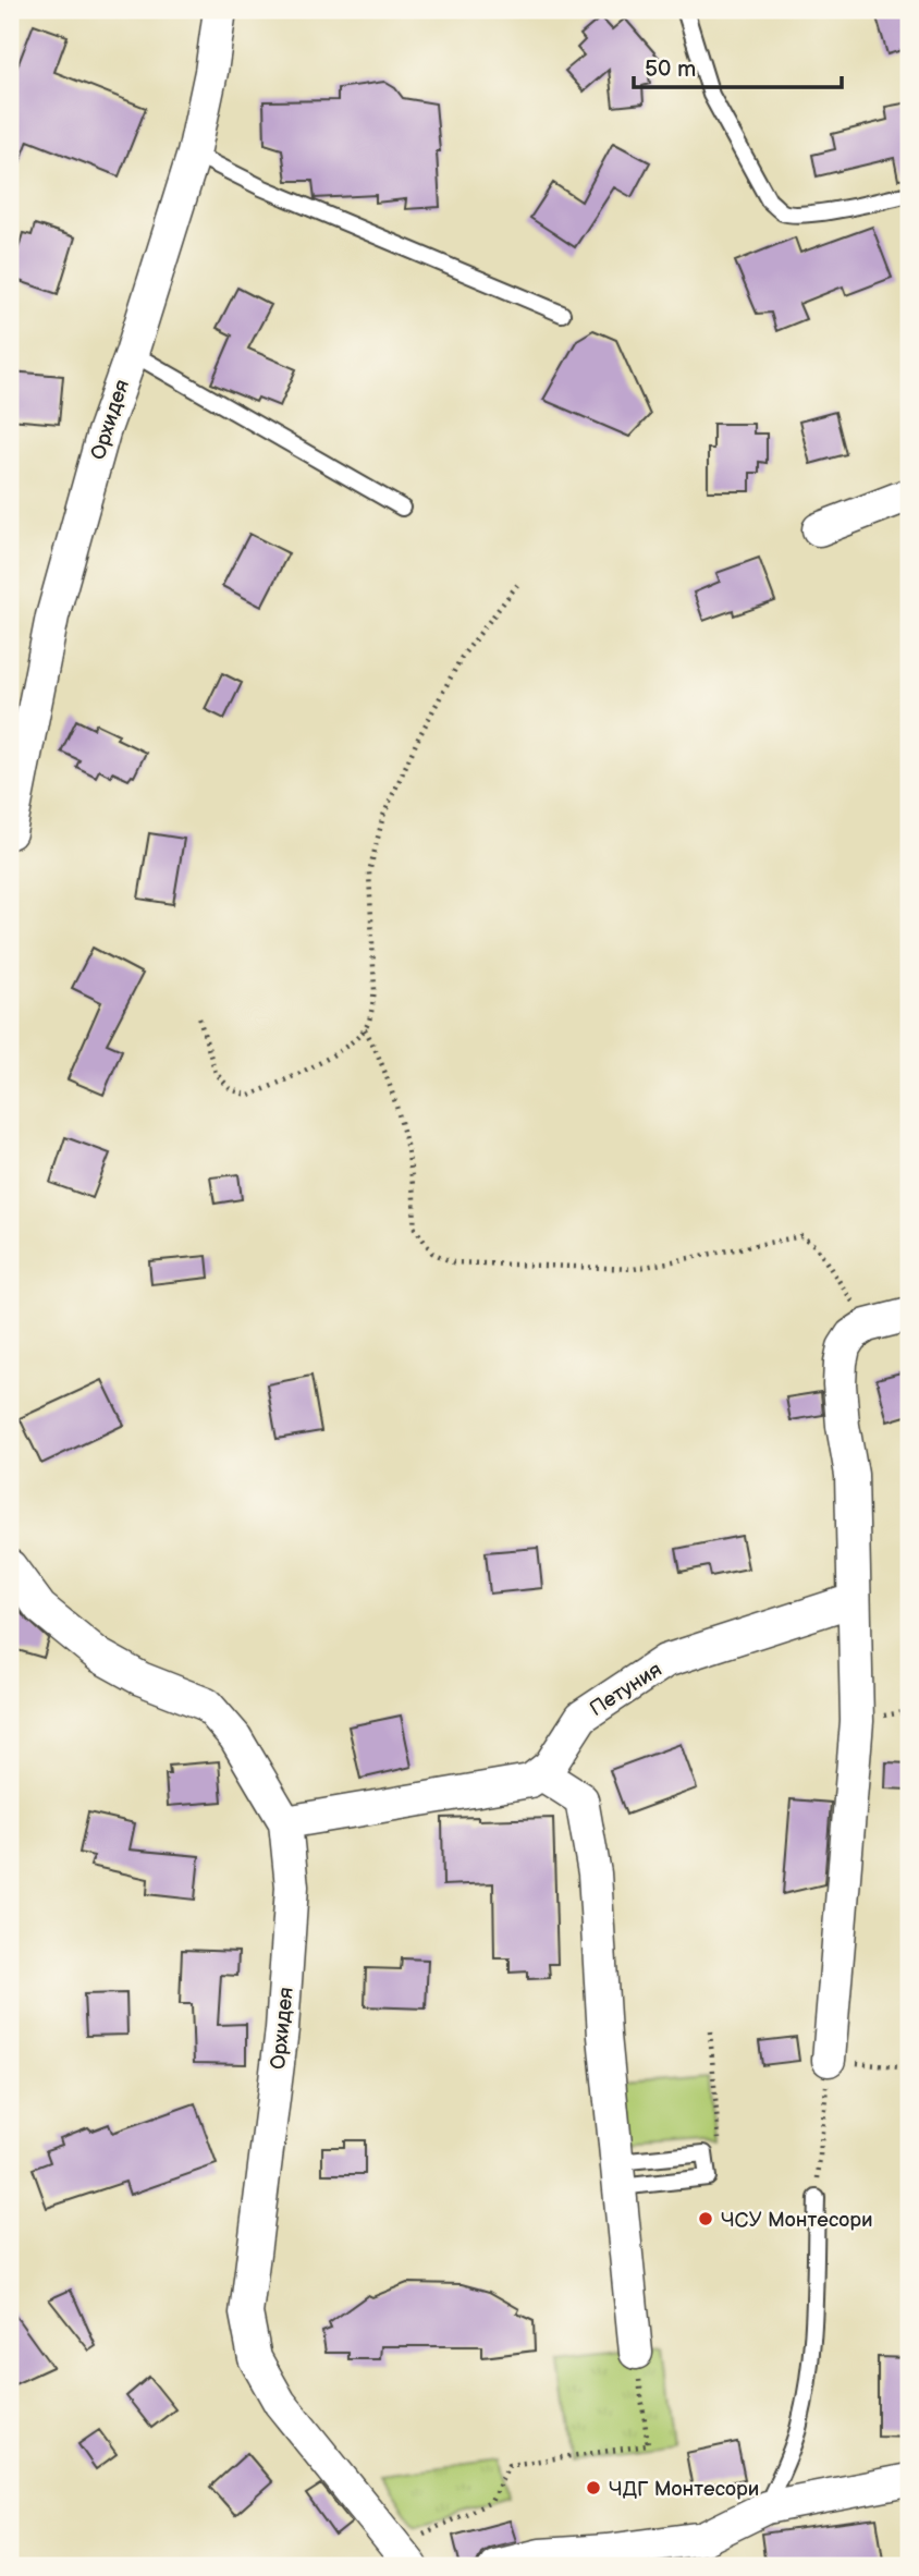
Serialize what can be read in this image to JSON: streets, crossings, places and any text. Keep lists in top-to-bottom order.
{
  "streets": {
    "street": ["Орхидея", "Петуния"]
  },
  "places": ["ЧСУ Монтесори", "ЧДГ Монтесори"],
  "scale_bar": "50 m"
}
